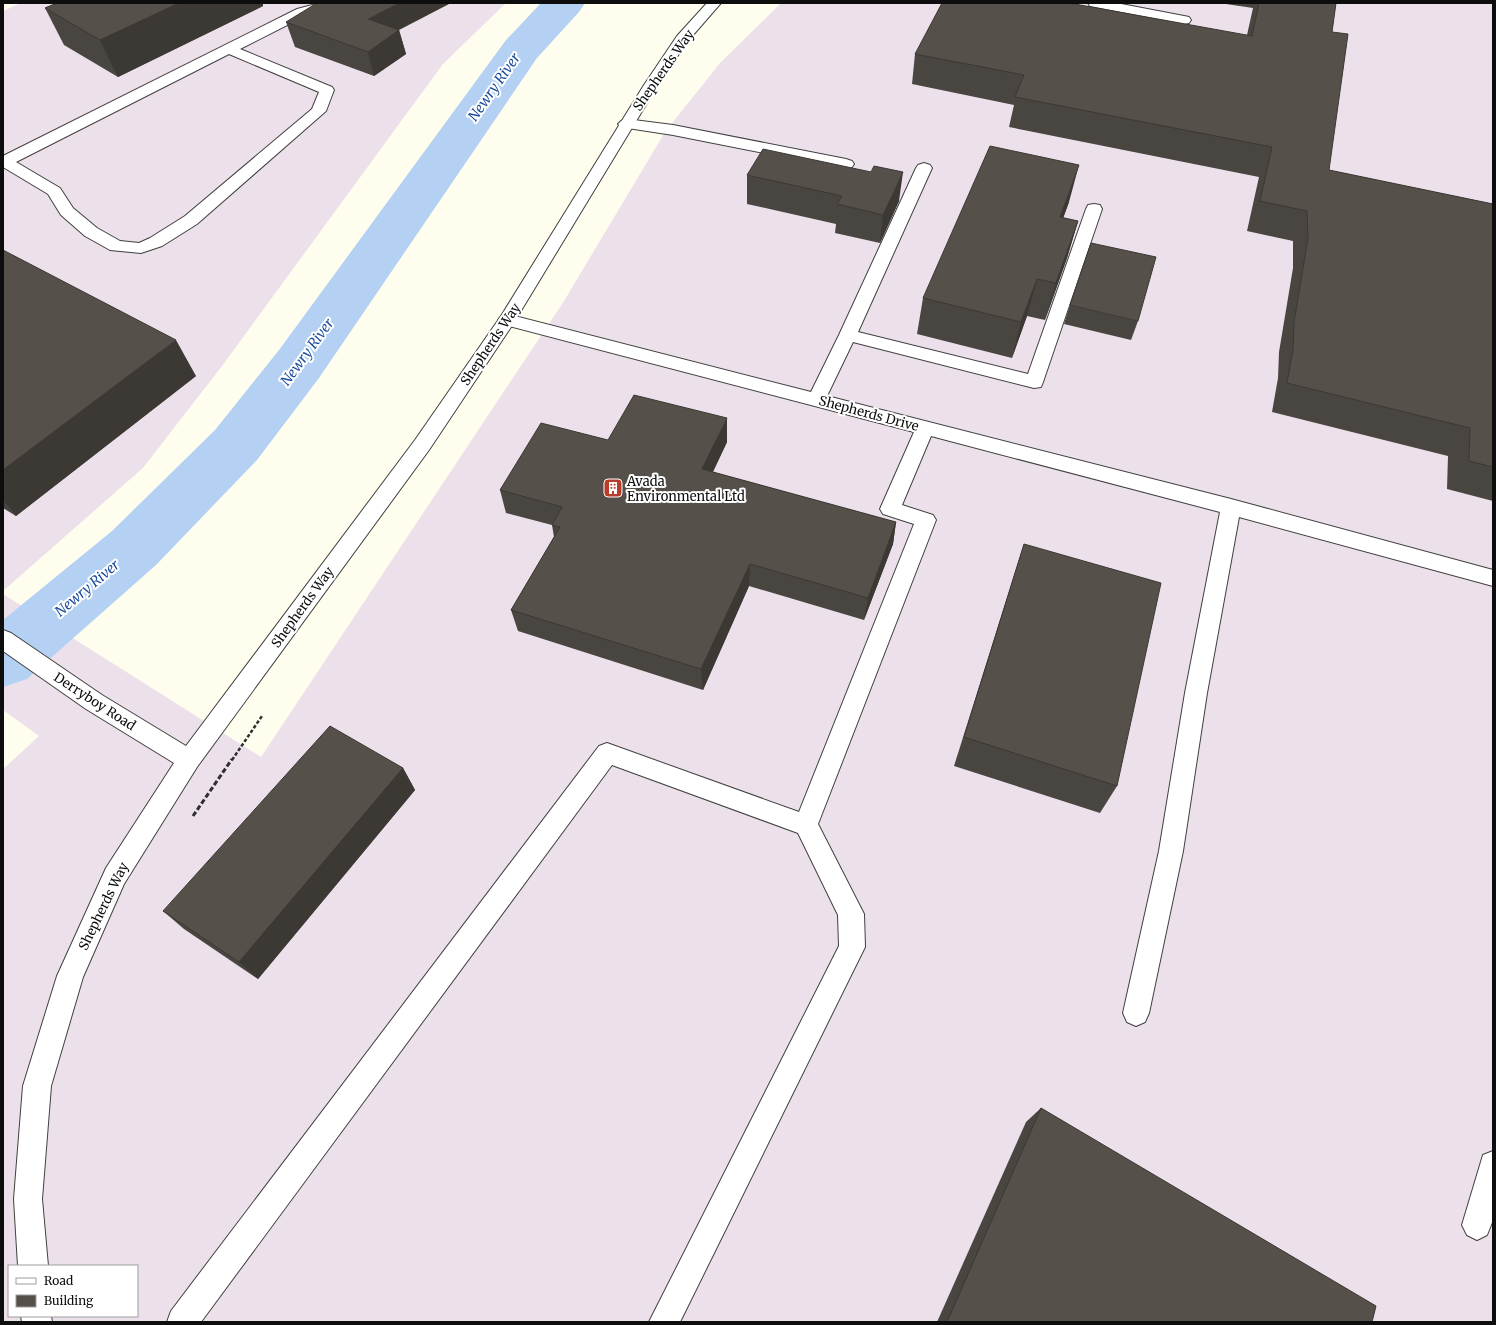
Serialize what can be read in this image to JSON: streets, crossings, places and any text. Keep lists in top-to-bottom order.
{
  "streets": {
    "street": ["Shepherds Way", "Shepherds Drive", "Derryboy Road"]
  },
  "crossings": [
    ["Shepherds Way", "Shepherds Drive"],
    ["Shepherds Way", "Derryboy Road"]
  ],
  "water": ["Newry River"],
  "places": {
    "building": ["Avada Environmental Ltd"]
  },
  "legend": ["Road", "Building"]
}
